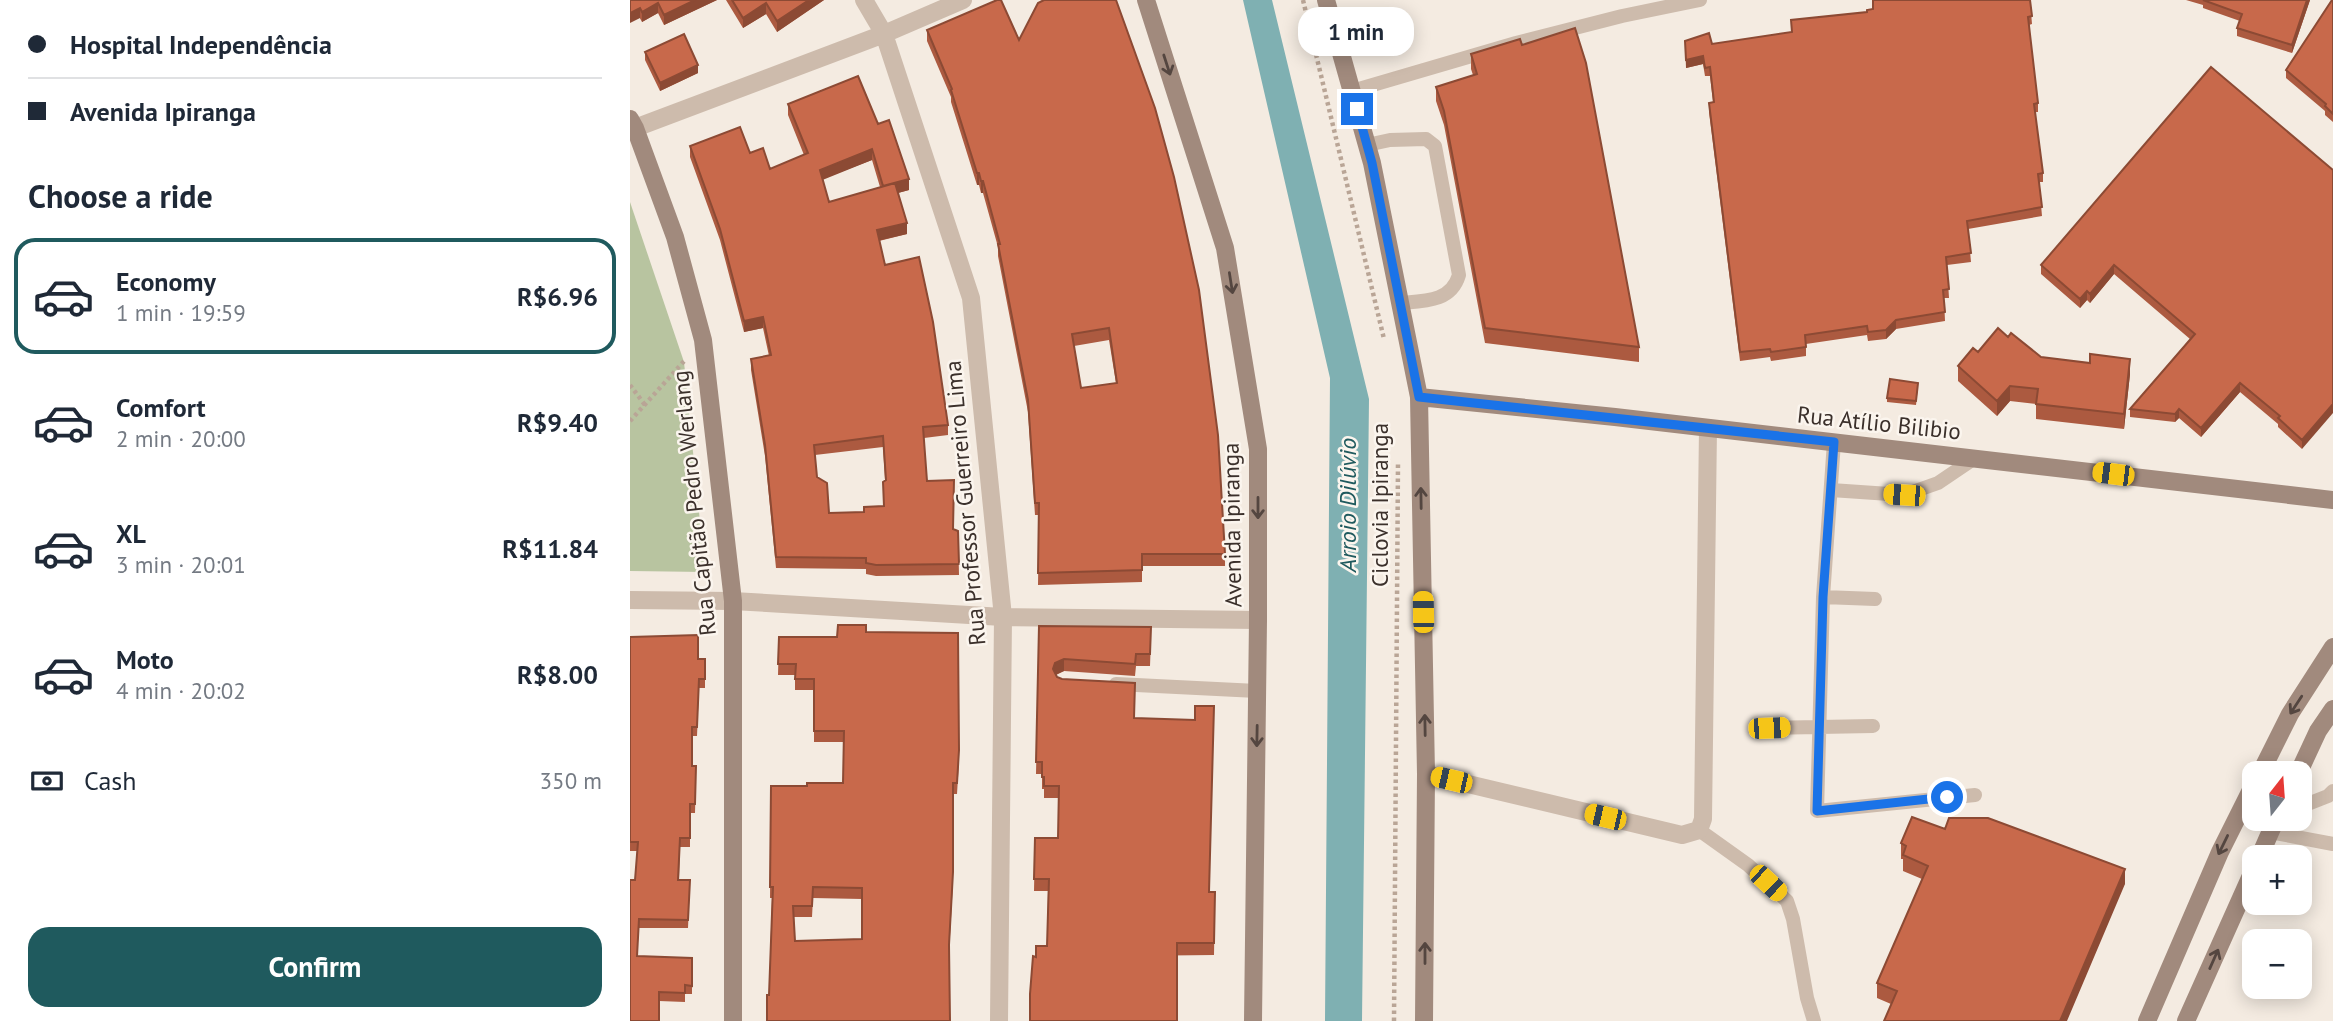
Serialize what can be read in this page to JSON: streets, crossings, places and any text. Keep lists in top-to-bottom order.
{
  "streets": {
    "main road": ["Rua Atílio Bilibio", "Rua Capitão Pedro Werlang", "Avenida Ipiranga"],
    "street": ["Rua Professor Guerreiro Lima"],
    "path": ["Ciclovia Ipiranga"]
  },
  "one_way": ["Avenida Ipiranga"],
  "water": ["Arroio Dilúvio"],
  "north": "top",
  "page": {
    "banner": ["Hospital Independência", "Avenida Ipiranga"],
    "bubble": "1 min",
    "heading": "Choose a ride",
    "list": [
      {
        "name": "Economy",
        "note": "1 min · 19:59",
        "value": "R$6.96"
      },
      {
        "name": "Comfort",
        "note": "2 min · 20:00",
        "value": "R$9.40"
      },
      {
        "name": "XL",
        "note": "3 min · 20:01",
        "value": "R$11.84"
      },
      {
        "name": "Moto",
        "note": "4 min · 20:02",
        "value": "R$8.00"
      }
    ],
    "pay": ["Cash", "350 m"],
    "map_buttons": ["+", "−"],
    "buttons": "Confirm"
  }
}
